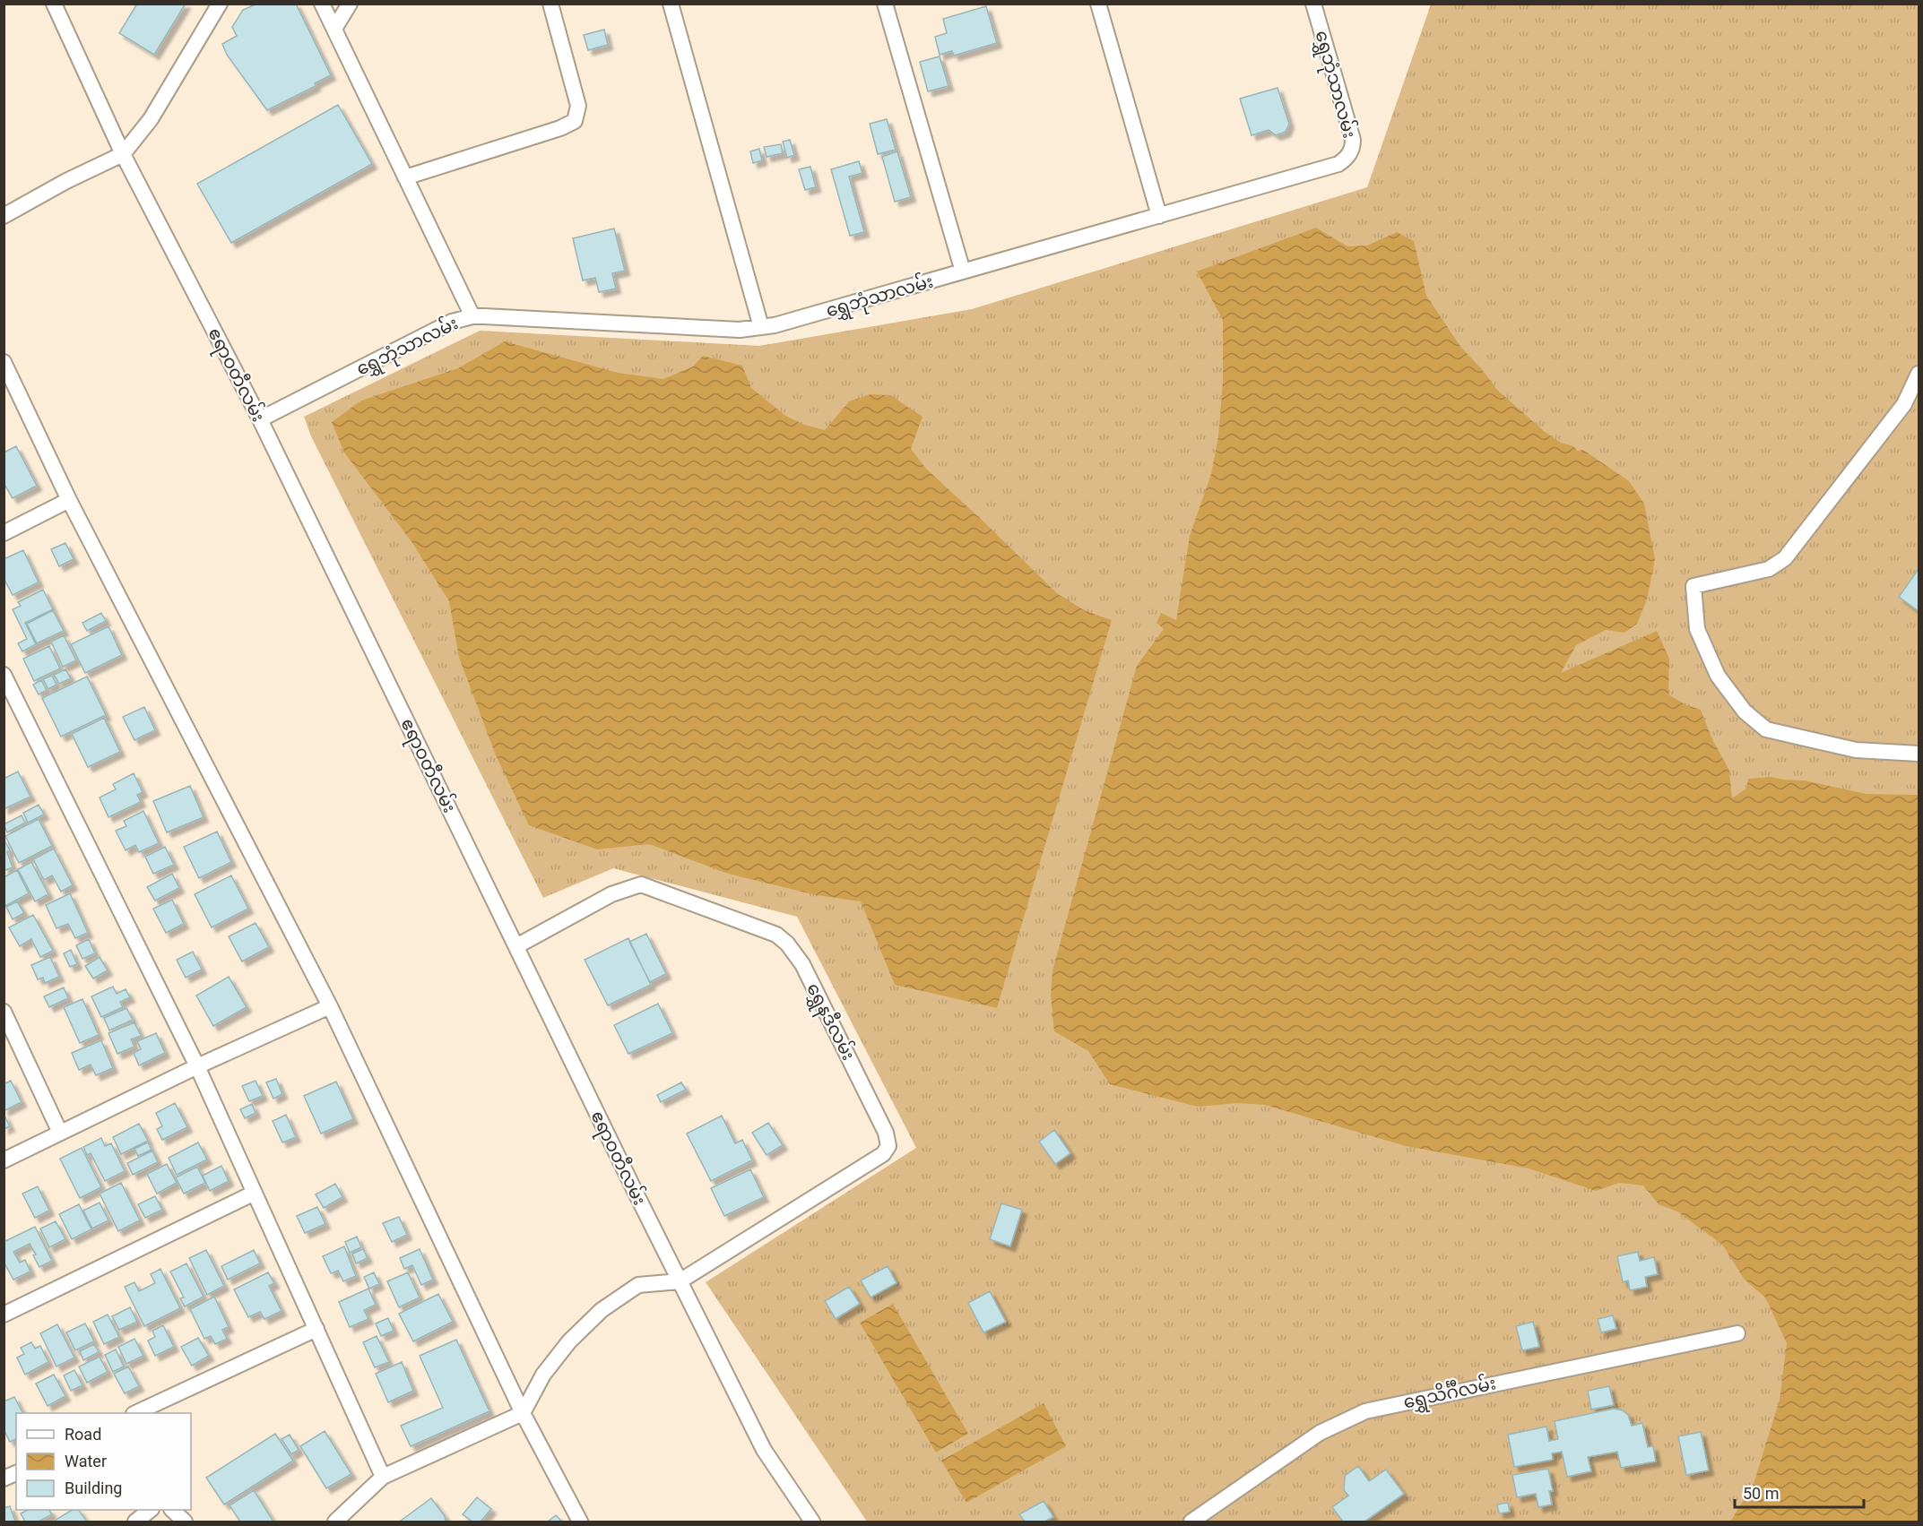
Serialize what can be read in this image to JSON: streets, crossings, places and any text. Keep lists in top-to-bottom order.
{
  "streets": {
    "street": [
      "ရွှေဘုံသာလမ်း",
      "ဧရာဝတီလမ်း",
      "ရွှေနဒီလမ်း",
      "ရွှေသိင်္ဂီလမ်း"
    ]
  },
  "crossings": [
    ["ရွှေဘုံသာလမ်း", "ဧရာဝတီလမ်း"],
    ["ဧရာဝတီလမ်း", "ရွှေနဒီလမ်း"]
  ],
  "legend": ["Road", "Water", "Building"],
  "scale_bar": "50 m"
}
